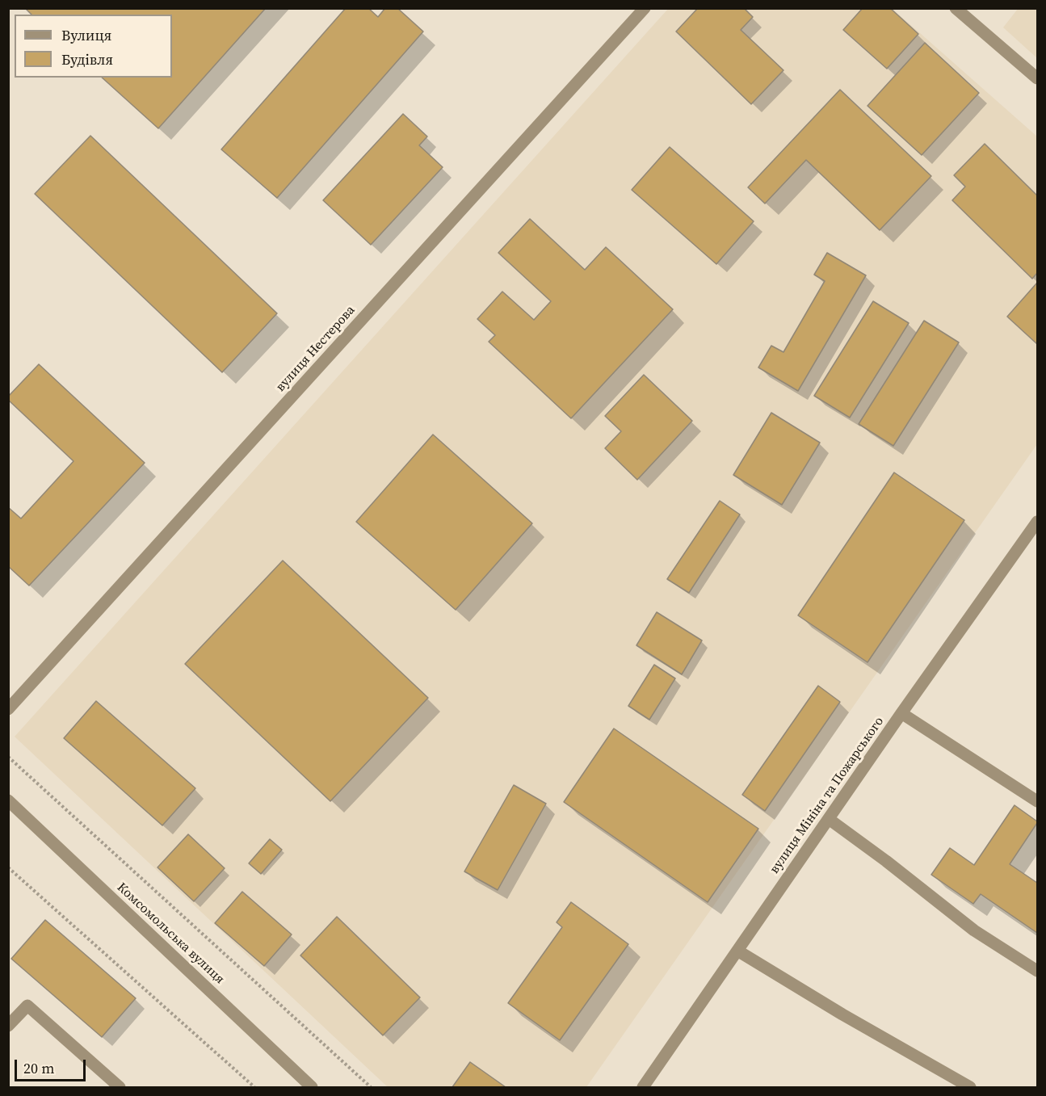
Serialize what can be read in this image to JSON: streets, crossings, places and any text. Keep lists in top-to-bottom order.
{
  "streets": {
    "street": ["вулиця Нестерова", "вулиця Мініна та Пожарського", "Комсомольська вулиця"]
  },
  "legend": ["Вулиця", "Будівля"],
  "scale_bar": "20 m"
}
